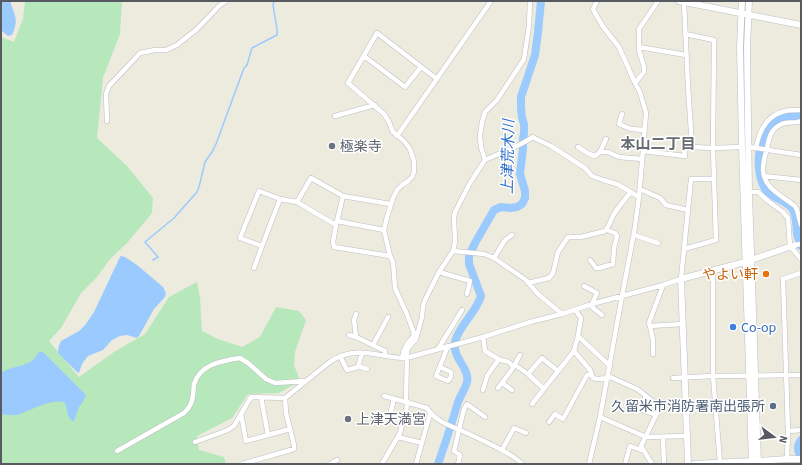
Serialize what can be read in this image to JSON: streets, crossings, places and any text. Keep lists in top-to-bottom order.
{
  "districts": ["本山二丁目"],
  "water": ["上津荒木川"],
  "places": [
    "極楽寺",
    "やよい軒",
    "Co-op",
    "久留米市消防署南出張所",
    "上津天満宮"
  ],
  "north": "right"
}
